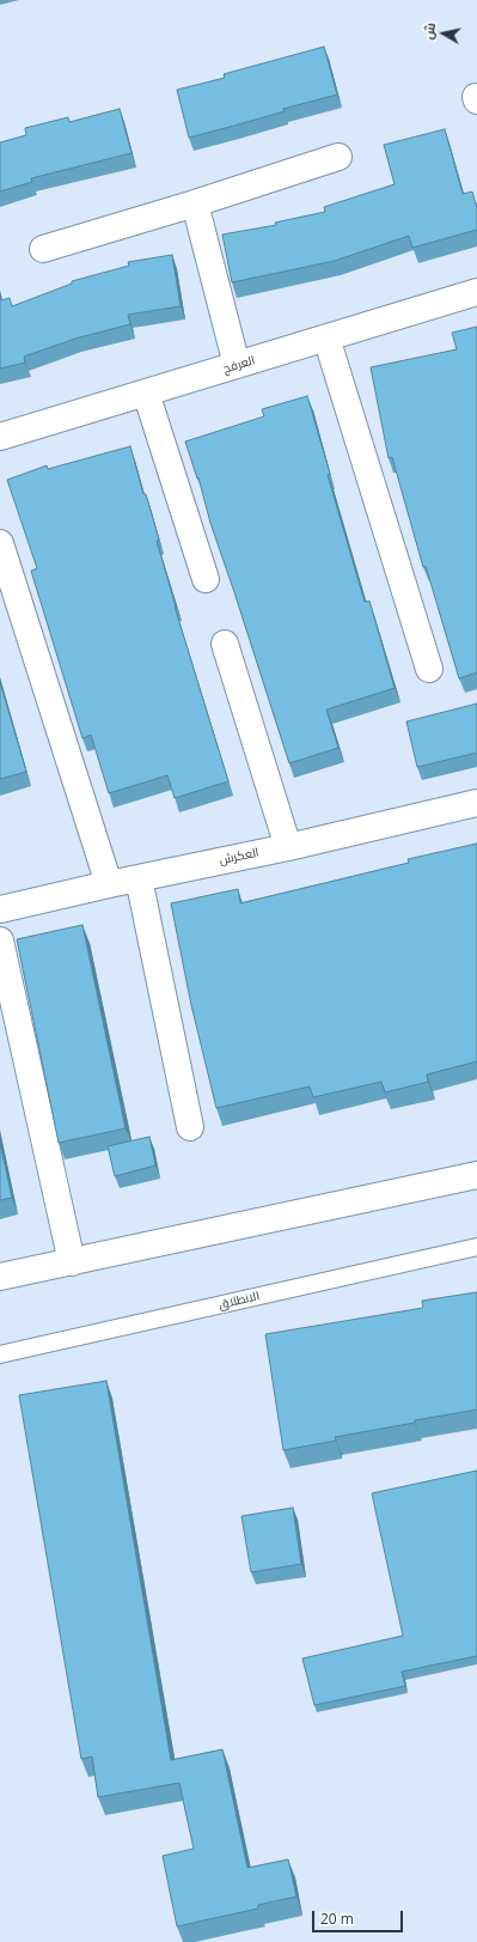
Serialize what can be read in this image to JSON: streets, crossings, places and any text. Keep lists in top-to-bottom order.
{
  "streets": {
    "street": ["العرفج", "العكرش"],
    "lane": ["الانطلاق"]
  },
  "scale_bar": "20 m",
  "north": "left"
}
